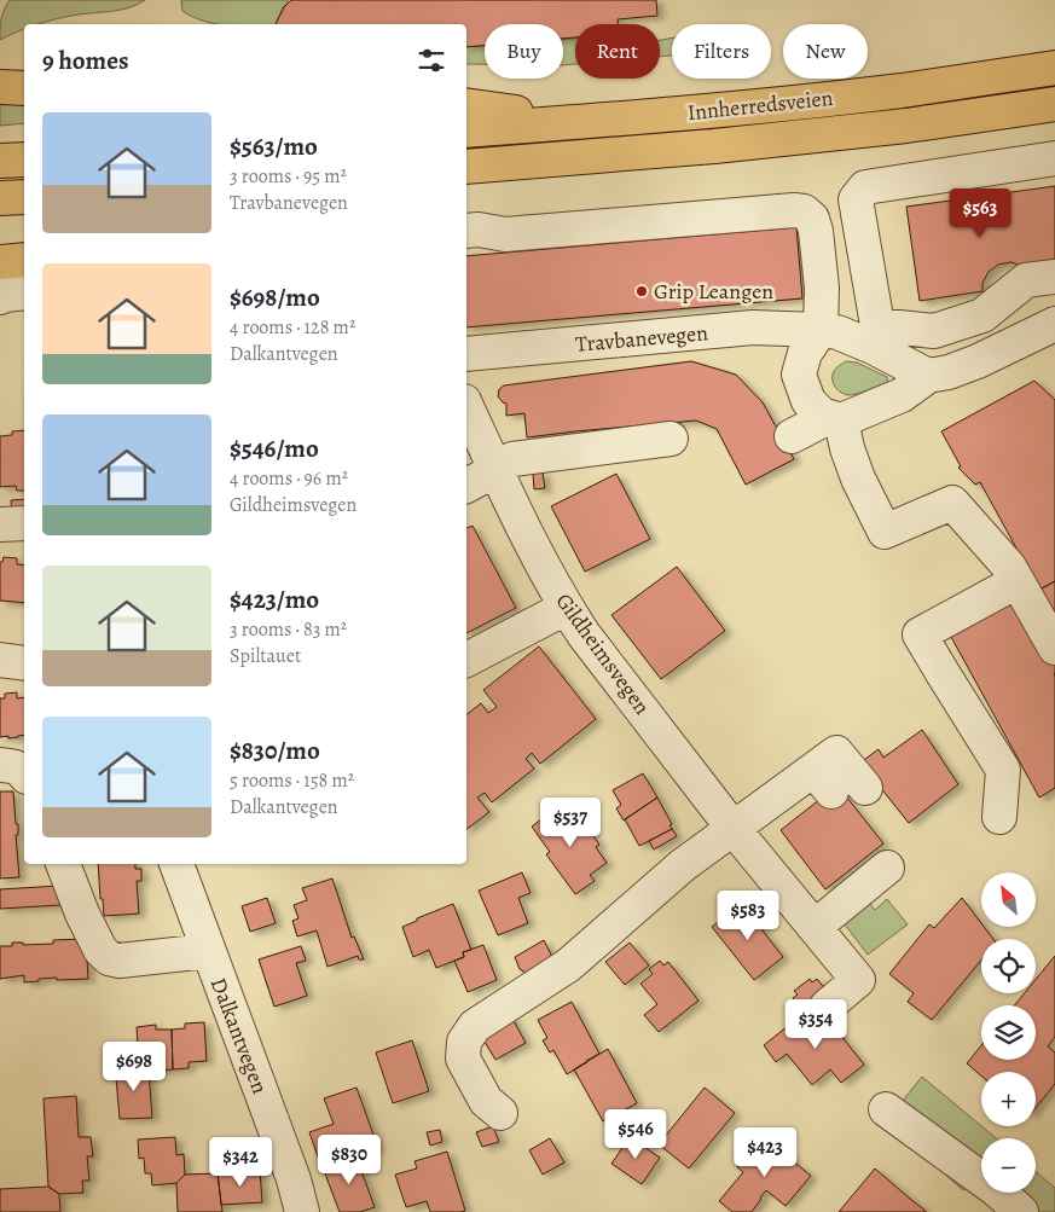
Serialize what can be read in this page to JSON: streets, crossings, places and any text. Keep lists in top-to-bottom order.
{
  "streets": {
    "highway": ["Innherredsveien"],
    "street": ["Travbanevegen", "Gildheimsvegen", "Dalkantvegen"]
  },
  "places": ["Grip Leangen"],
  "north": "top left",
  "page": {
    "chip": [
      "Buy",
      "Rent",
      "Filters",
      "New"
    ],
    "heading": "9 homes",
    "list": [
      {
        "name": "$563/mo",
        "note": "3 rooms · 95 m² · Travbanevegen"
      },
      {
        "name": "$698/mo",
        "note": "4 rooms · 128 m² · Dalkantvegen"
      },
      {
        "name": "$546/mo",
        "note": "4 rooms · 96 m² · Gildheimsvegen"
      },
      {
        "name": "$423/mo",
        "note": "3 rooms · 83 m² · Spiltauet"
      },
      {
        "name": "$830/mo",
        "note": "5 rooms · 158 m² · Dalkantvegen"
      }
    ],
    "price": [
      "$563",
      "$537",
      "$583",
      "$354",
      "$698",
      "$546",
      "$423",
      "$830",
      "$342"
    ],
    "map_buttons": ["+", "−"]
  }
}
